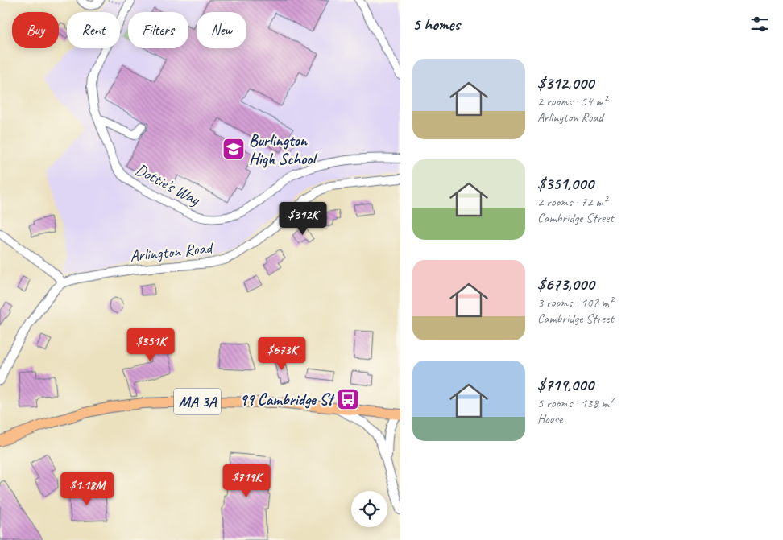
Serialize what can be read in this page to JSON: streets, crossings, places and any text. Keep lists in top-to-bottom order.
{
  "streets": {
    "main road": ["MA 3A"],
    "street": ["Dottie's Way", "Arlington Road"]
  },
  "places": {
    "school or university": ["Burlington High School"],
    "bus stop": ["99 Cambridge St"]
  },
  "page": {
    "heading": "5 homes",
    "chip": [
      "Buy",
      "Rent",
      "Filters",
      "New"
    ],
    "list": [
      {
        "name": "$312,000",
        "note": "2 rooms · 54 m² · Arlington Road"
      },
      {
        "name": "$351,000",
        "note": "2 rooms · 72 m² · Cambridge Street"
      },
      {
        "name": "$673,000",
        "note": "3 rooms · 107 m² · Cambridge Street"
      },
      {
        "name": "$719,000",
        "note": "5 rooms · 138 m² · House"
      }
    ],
    "price": [
      "$312K",
      "$351K",
      "$673K",
      "$719K",
      "$1.18M"
    ]
  }
}
